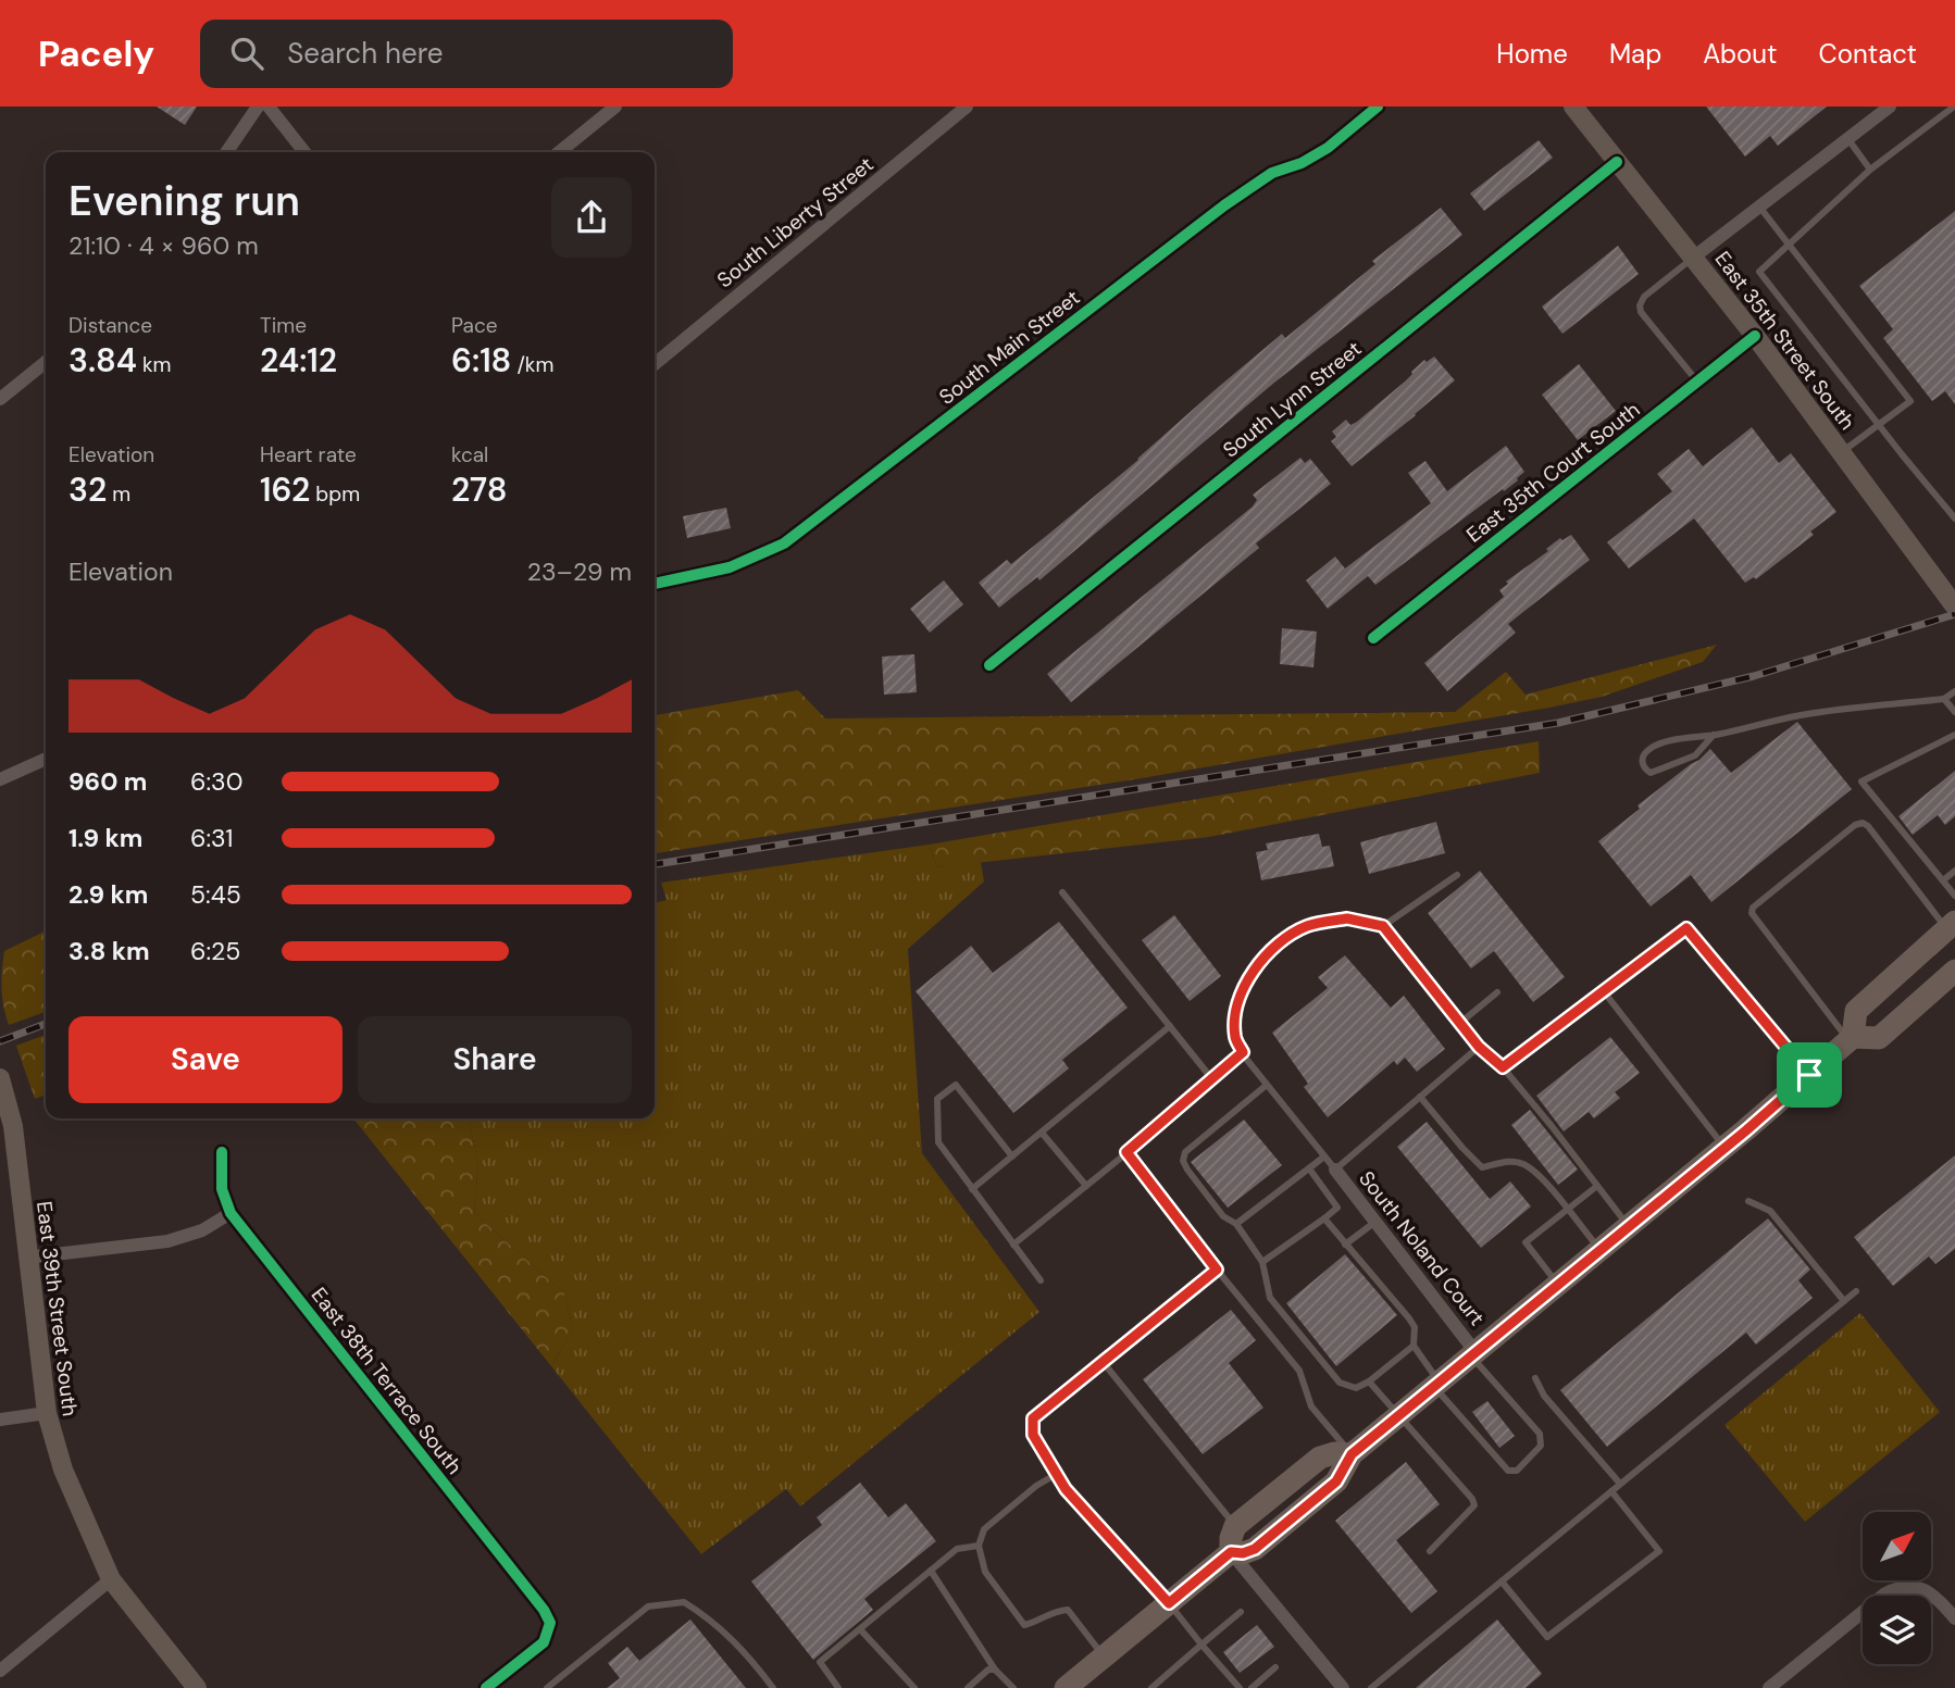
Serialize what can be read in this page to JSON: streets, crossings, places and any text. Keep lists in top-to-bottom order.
{
  "streets": {
    "main road": ["East 35th Street South", "East 39th Street South"],
    "street": [
      "South Liberty Street",
      "South Main Street",
      "South Lynn Street",
      "East 35th Court South",
      "South Noland Court",
      "East 38th Terrace South"
    ]
  },
  "crossings": [
    ["East 35th Street South", "South Lynn Street"],
    ["East 35th Street South", "East 35th Court South"]
  ],
  "north": "top right",
  "page": {
    "header": "Pacely",
    "search": "Search here",
    "nav": [
      "Home",
      "Map",
      "About",
      "Contact"
    ],
    "heading": ["Evening run", "21:10 · 4 × 960 m"],
    "stats": [
      ["Distance", "3.84 km"],
      ["Time", "24:12"],
      ["Pace", "6:18 /km"],
      ["Elevation", "32 m"],
      ["Heart rate", "162 bpm"],
      ["kcal", "278"]
    ],
    "chart": ["Elevation", "23–29 m"],
    "list": [
      {
        "name": "960 m",
        "note": "6:30"
      },
      {
        "name": "1.9 km",
        "note": "6:31"
      },
      {
        "name": "2.9 km",
        "note": "5:45"
      },
      {
        "name": "3.8 km",
        "note": "6:25"
      }
    ],
    "buttons": ["Save", "Share"]
  }
}
